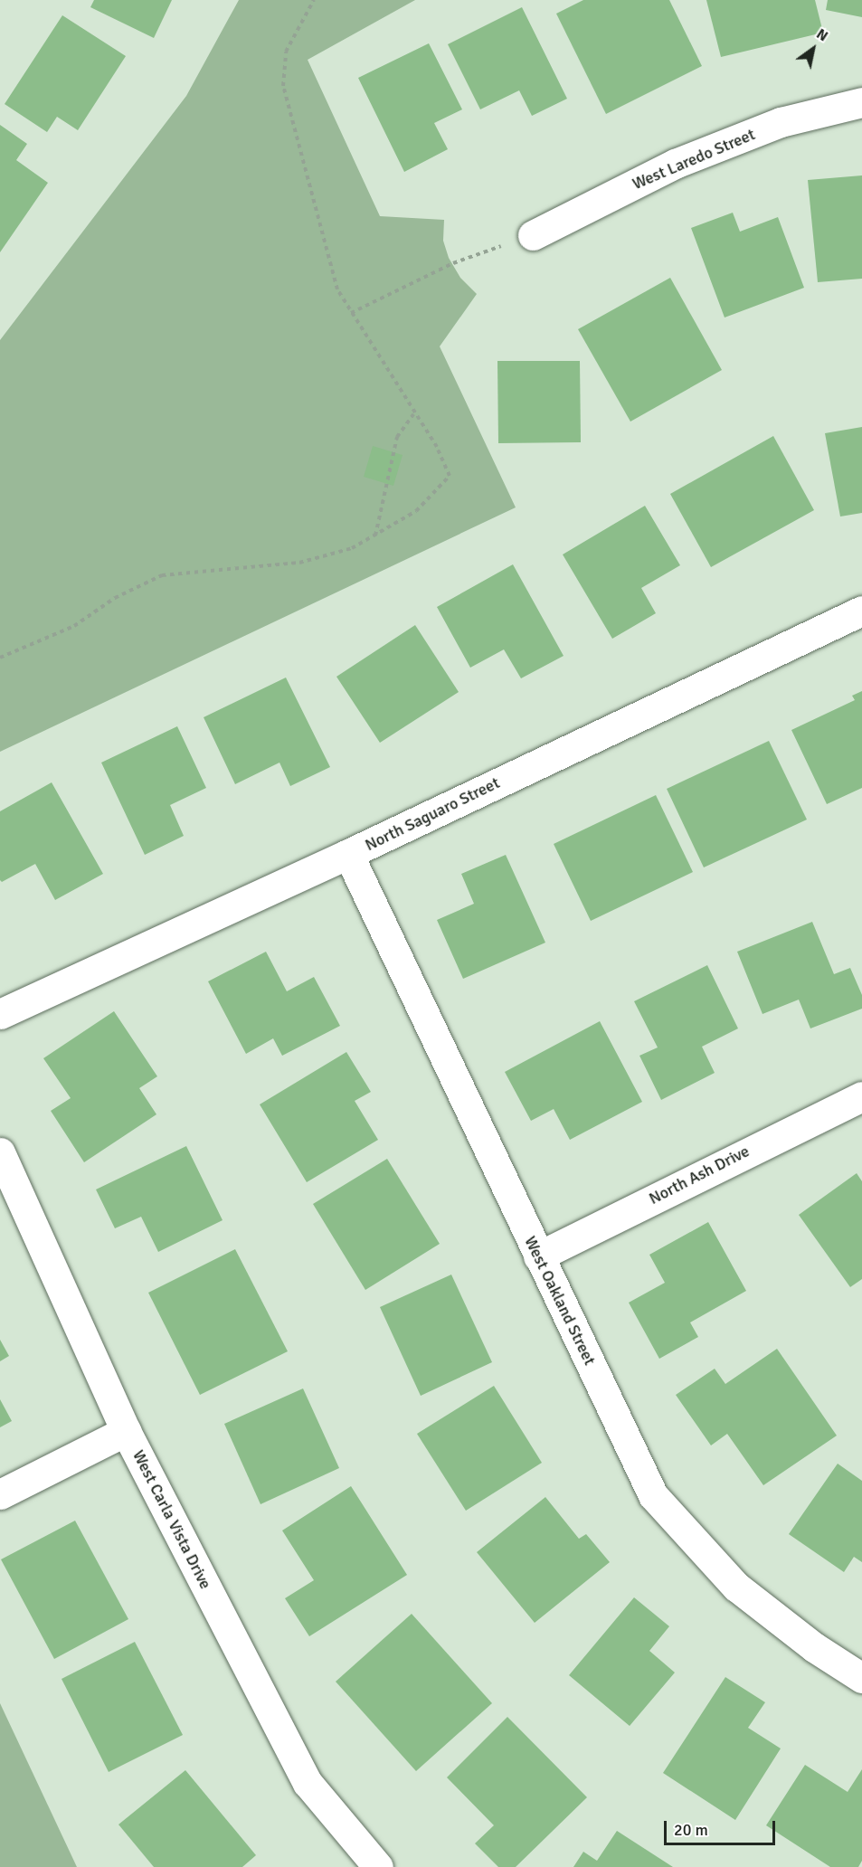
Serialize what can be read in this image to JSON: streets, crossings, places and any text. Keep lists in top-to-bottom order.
{
  "streets": {
    "street": [
      "West Laredo Street",
      "North Saguaro Street",
      "North Ash Drive",
      "West Oakland Street",
      "West Carla Vista Drive"
    ]
  },
  "crossings": [
    ["North Saguaro Street", "West Oakland Street"],
    ["North Ash Drive", "West Oakland Street"]
  ],
  "scale_bar": "20 m",
  "north": "top right"
}
